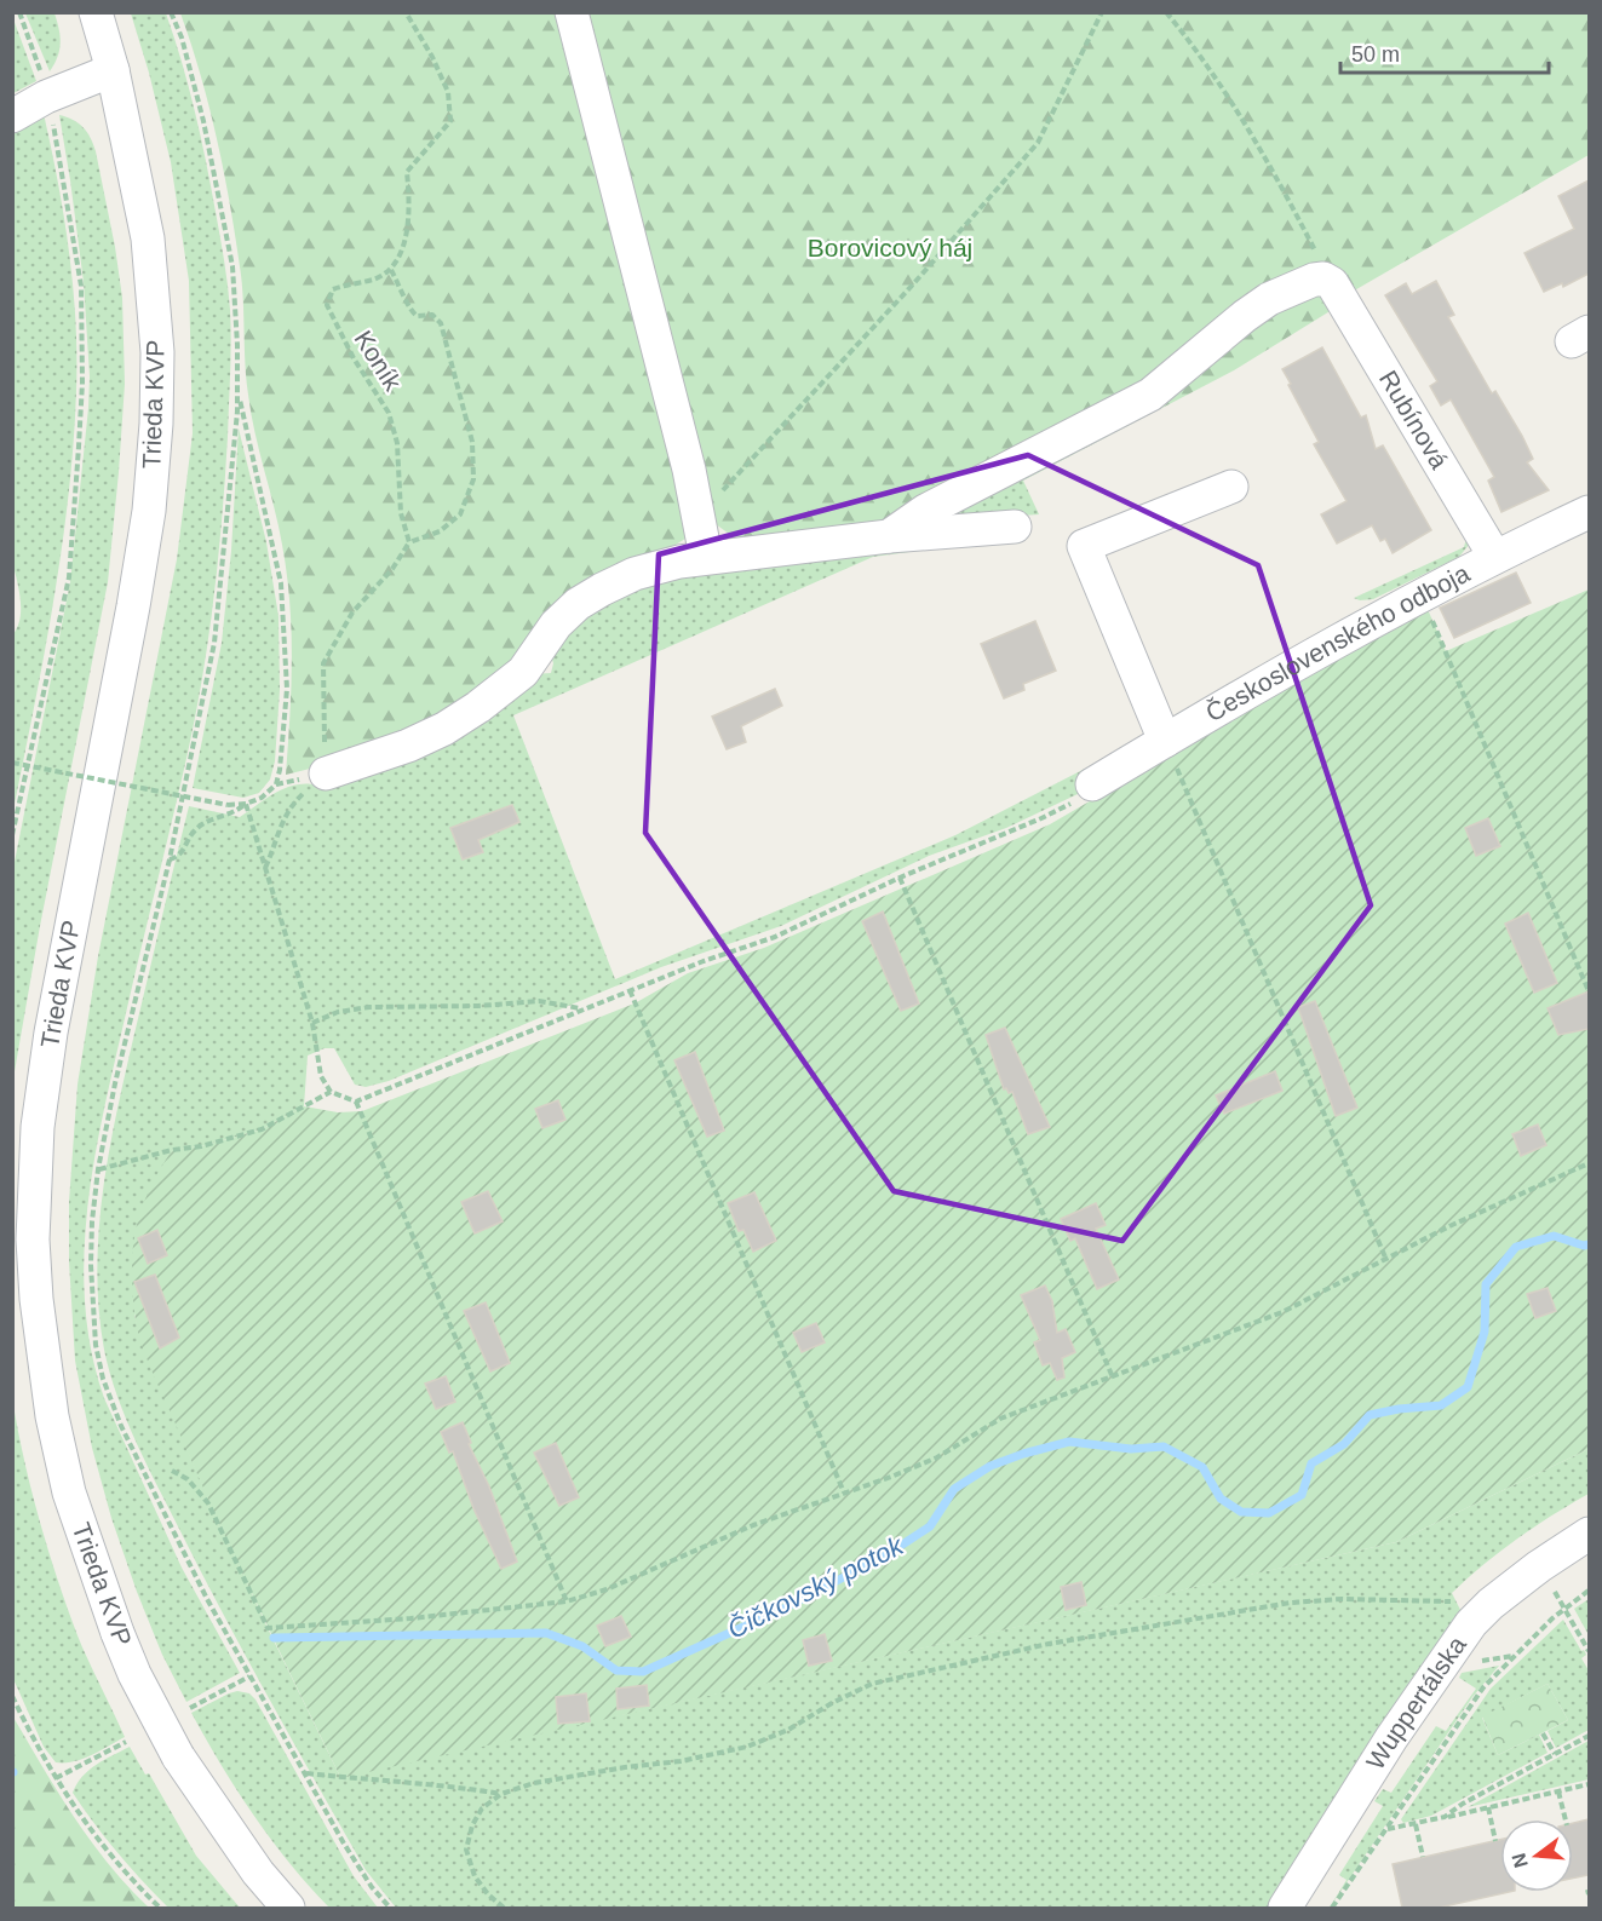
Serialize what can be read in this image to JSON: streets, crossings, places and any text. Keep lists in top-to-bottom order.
{
  "streets": {
    "street": [
      "Trieda KVP",
      "Rubínová",
      "Československého odboja",
      "Wuppertálska"
    ],
    "path": ["Koník"]
  },
  "crossings": [
    ["Rubínová", "Československého odboja"]
  ],
  "water": ["Čičkovský potok"],
  "parks": ["Borovicový háj"],
  "scale_bar": "50 m",
  "north": "left"
}
